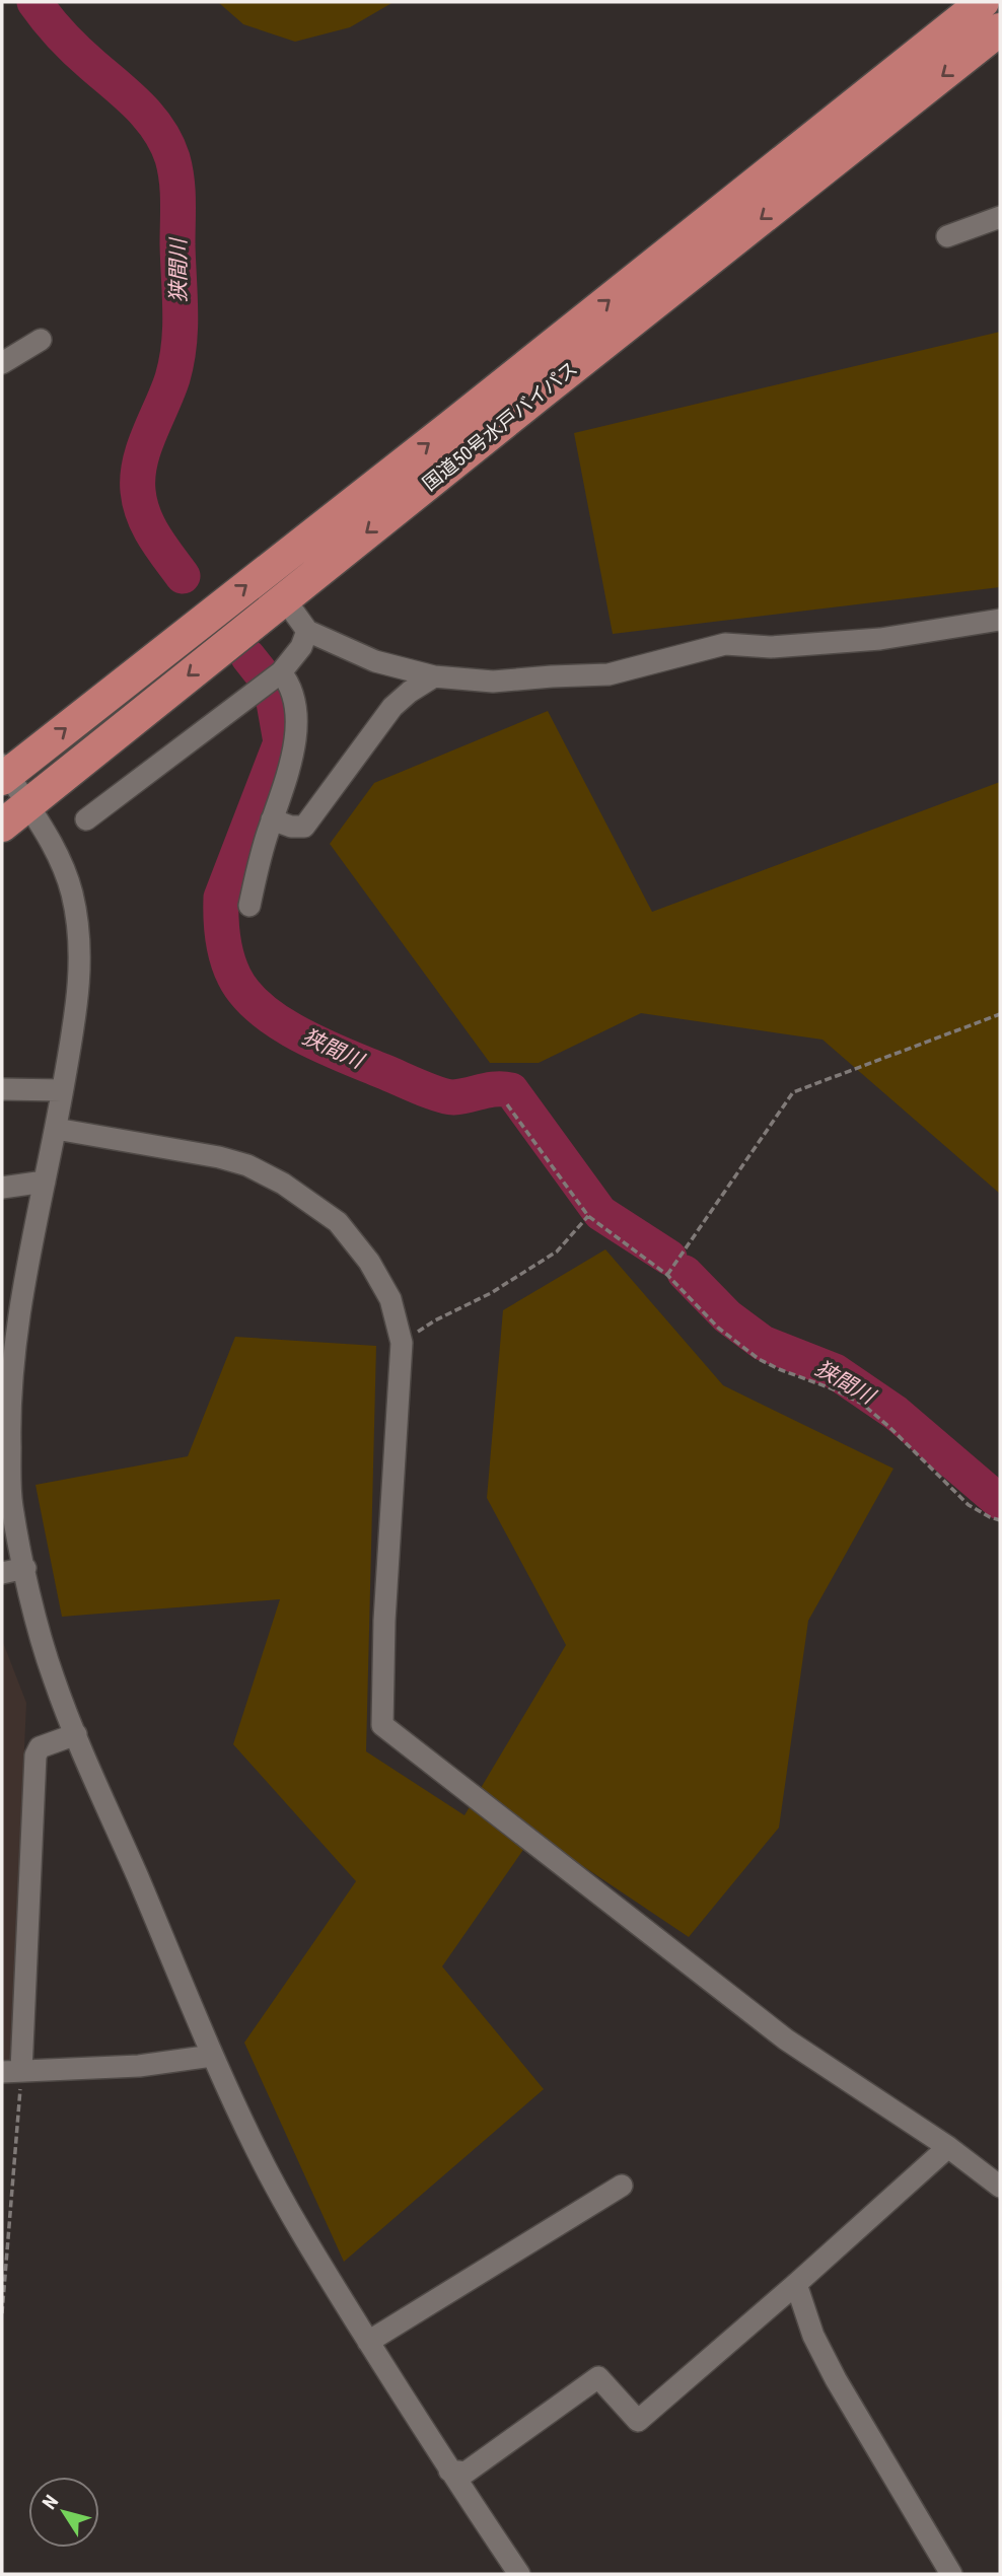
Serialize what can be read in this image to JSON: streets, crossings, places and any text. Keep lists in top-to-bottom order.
{
  "streets": {
    "highway": ["国道50号水戸バイパス"]
  },
  "water": ["狭間川"],
  "north": "top left"
}
